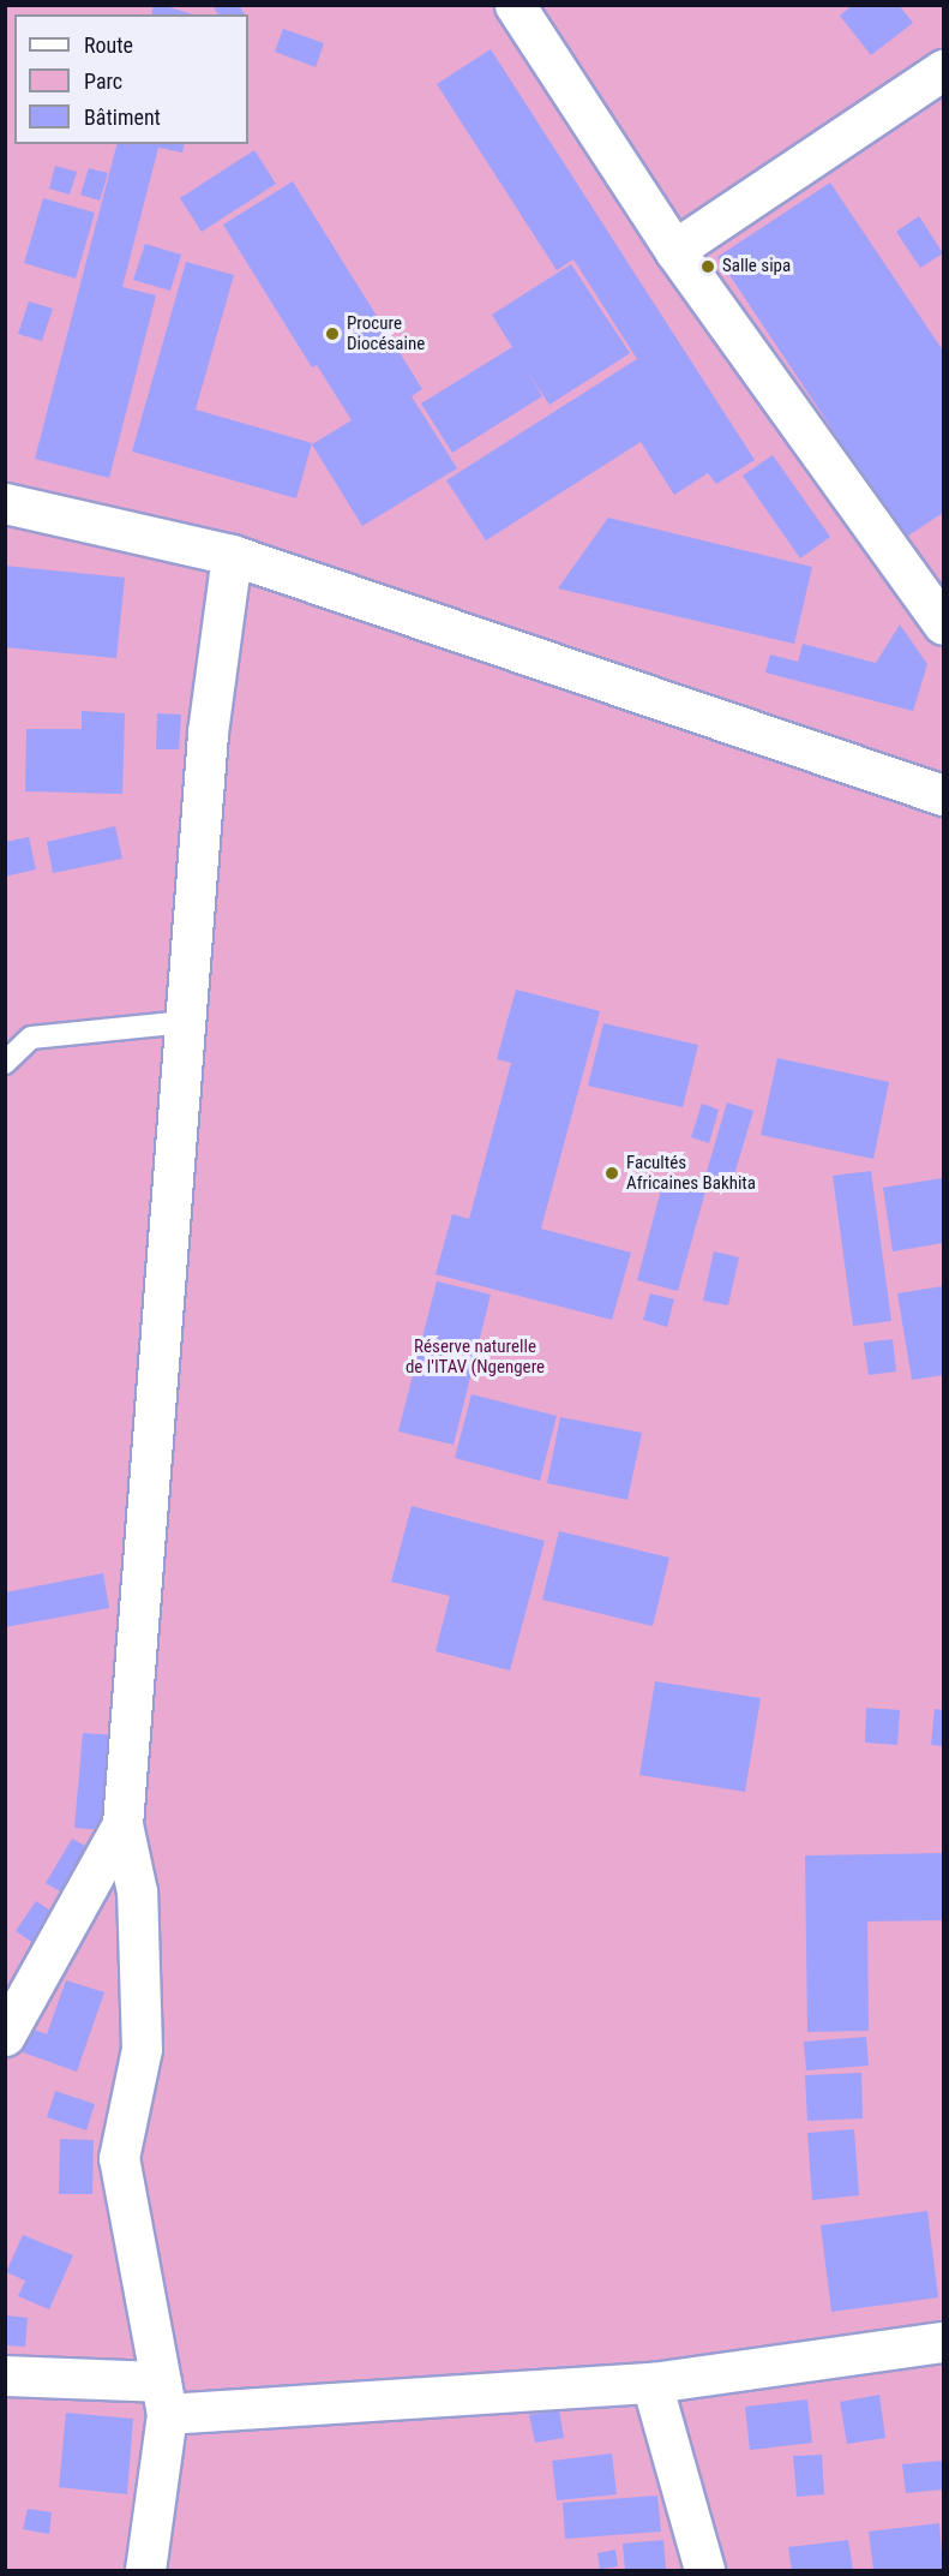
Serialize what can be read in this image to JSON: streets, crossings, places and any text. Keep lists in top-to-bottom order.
{
  "parks": ["Réserve naturelle de l'ITAV (Ngengere"],
  "places": ["Salle sipa", "Procure Diocésaine", "Facultés Africaines Bakhita"],
  "legend": ["Route", "Parc", "Bâtiment"]
}
